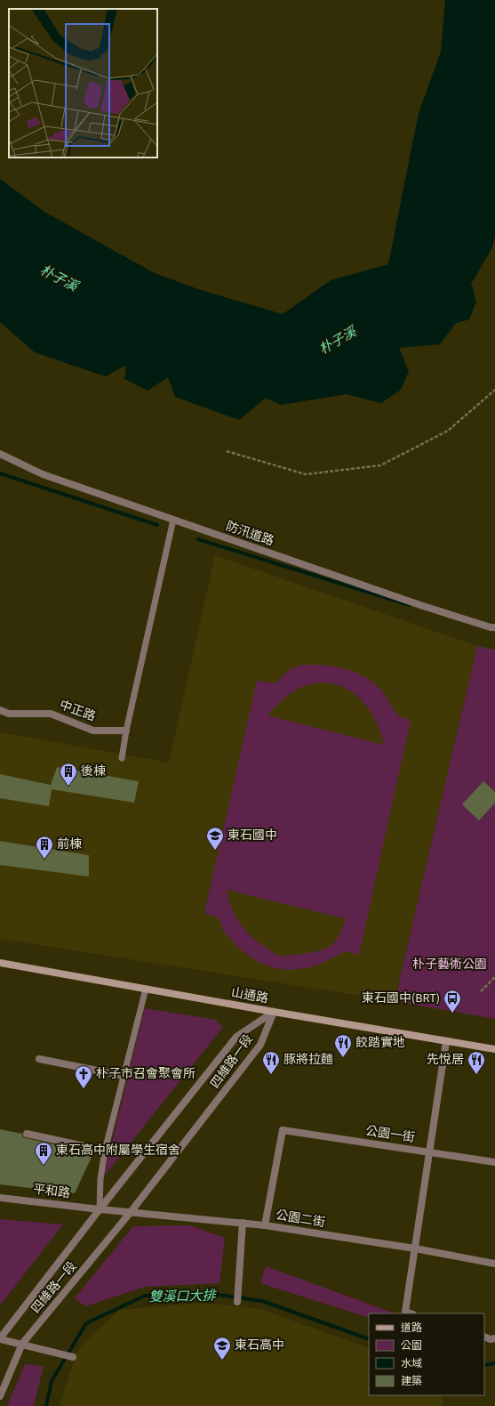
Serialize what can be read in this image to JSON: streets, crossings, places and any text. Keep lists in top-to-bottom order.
{
  "streets": {
    "main road": ["山通路"],
    "street": [
      "防汛道路",
      "中正路",
      "四維路一段",
      "公園一街",
      "平和路",
      "公園二街"
    ]
  },
  "crossings": [
    ["山通路", "四維路一段"],
    ["四維路一段", "平和路"],
    ["四維路一段", "公園二街"],
    ["公園一街", "公園二街"],
    ["平和路", "公園二街"]
  ],
  "water": ["朴子溪", "雙溪口大排"],
  "parks": ["朴子藝術公園"],
  "places": {
    "building": ["後棟", "前棟", "東石高中附屬學生宿舍"],
    "school or university": ["東石國中", "東石高中"],
    "bus stop": ["東石國中(BRT)"],
    "restaurant": ["餃踏實地", "豚將拉麵", "先悅居"],
    "church": ["朴子市召會聚會所"]
  },
  "legend": [
    "道路",
    "公園",
    "水域",
    "建築"
  ]
}
